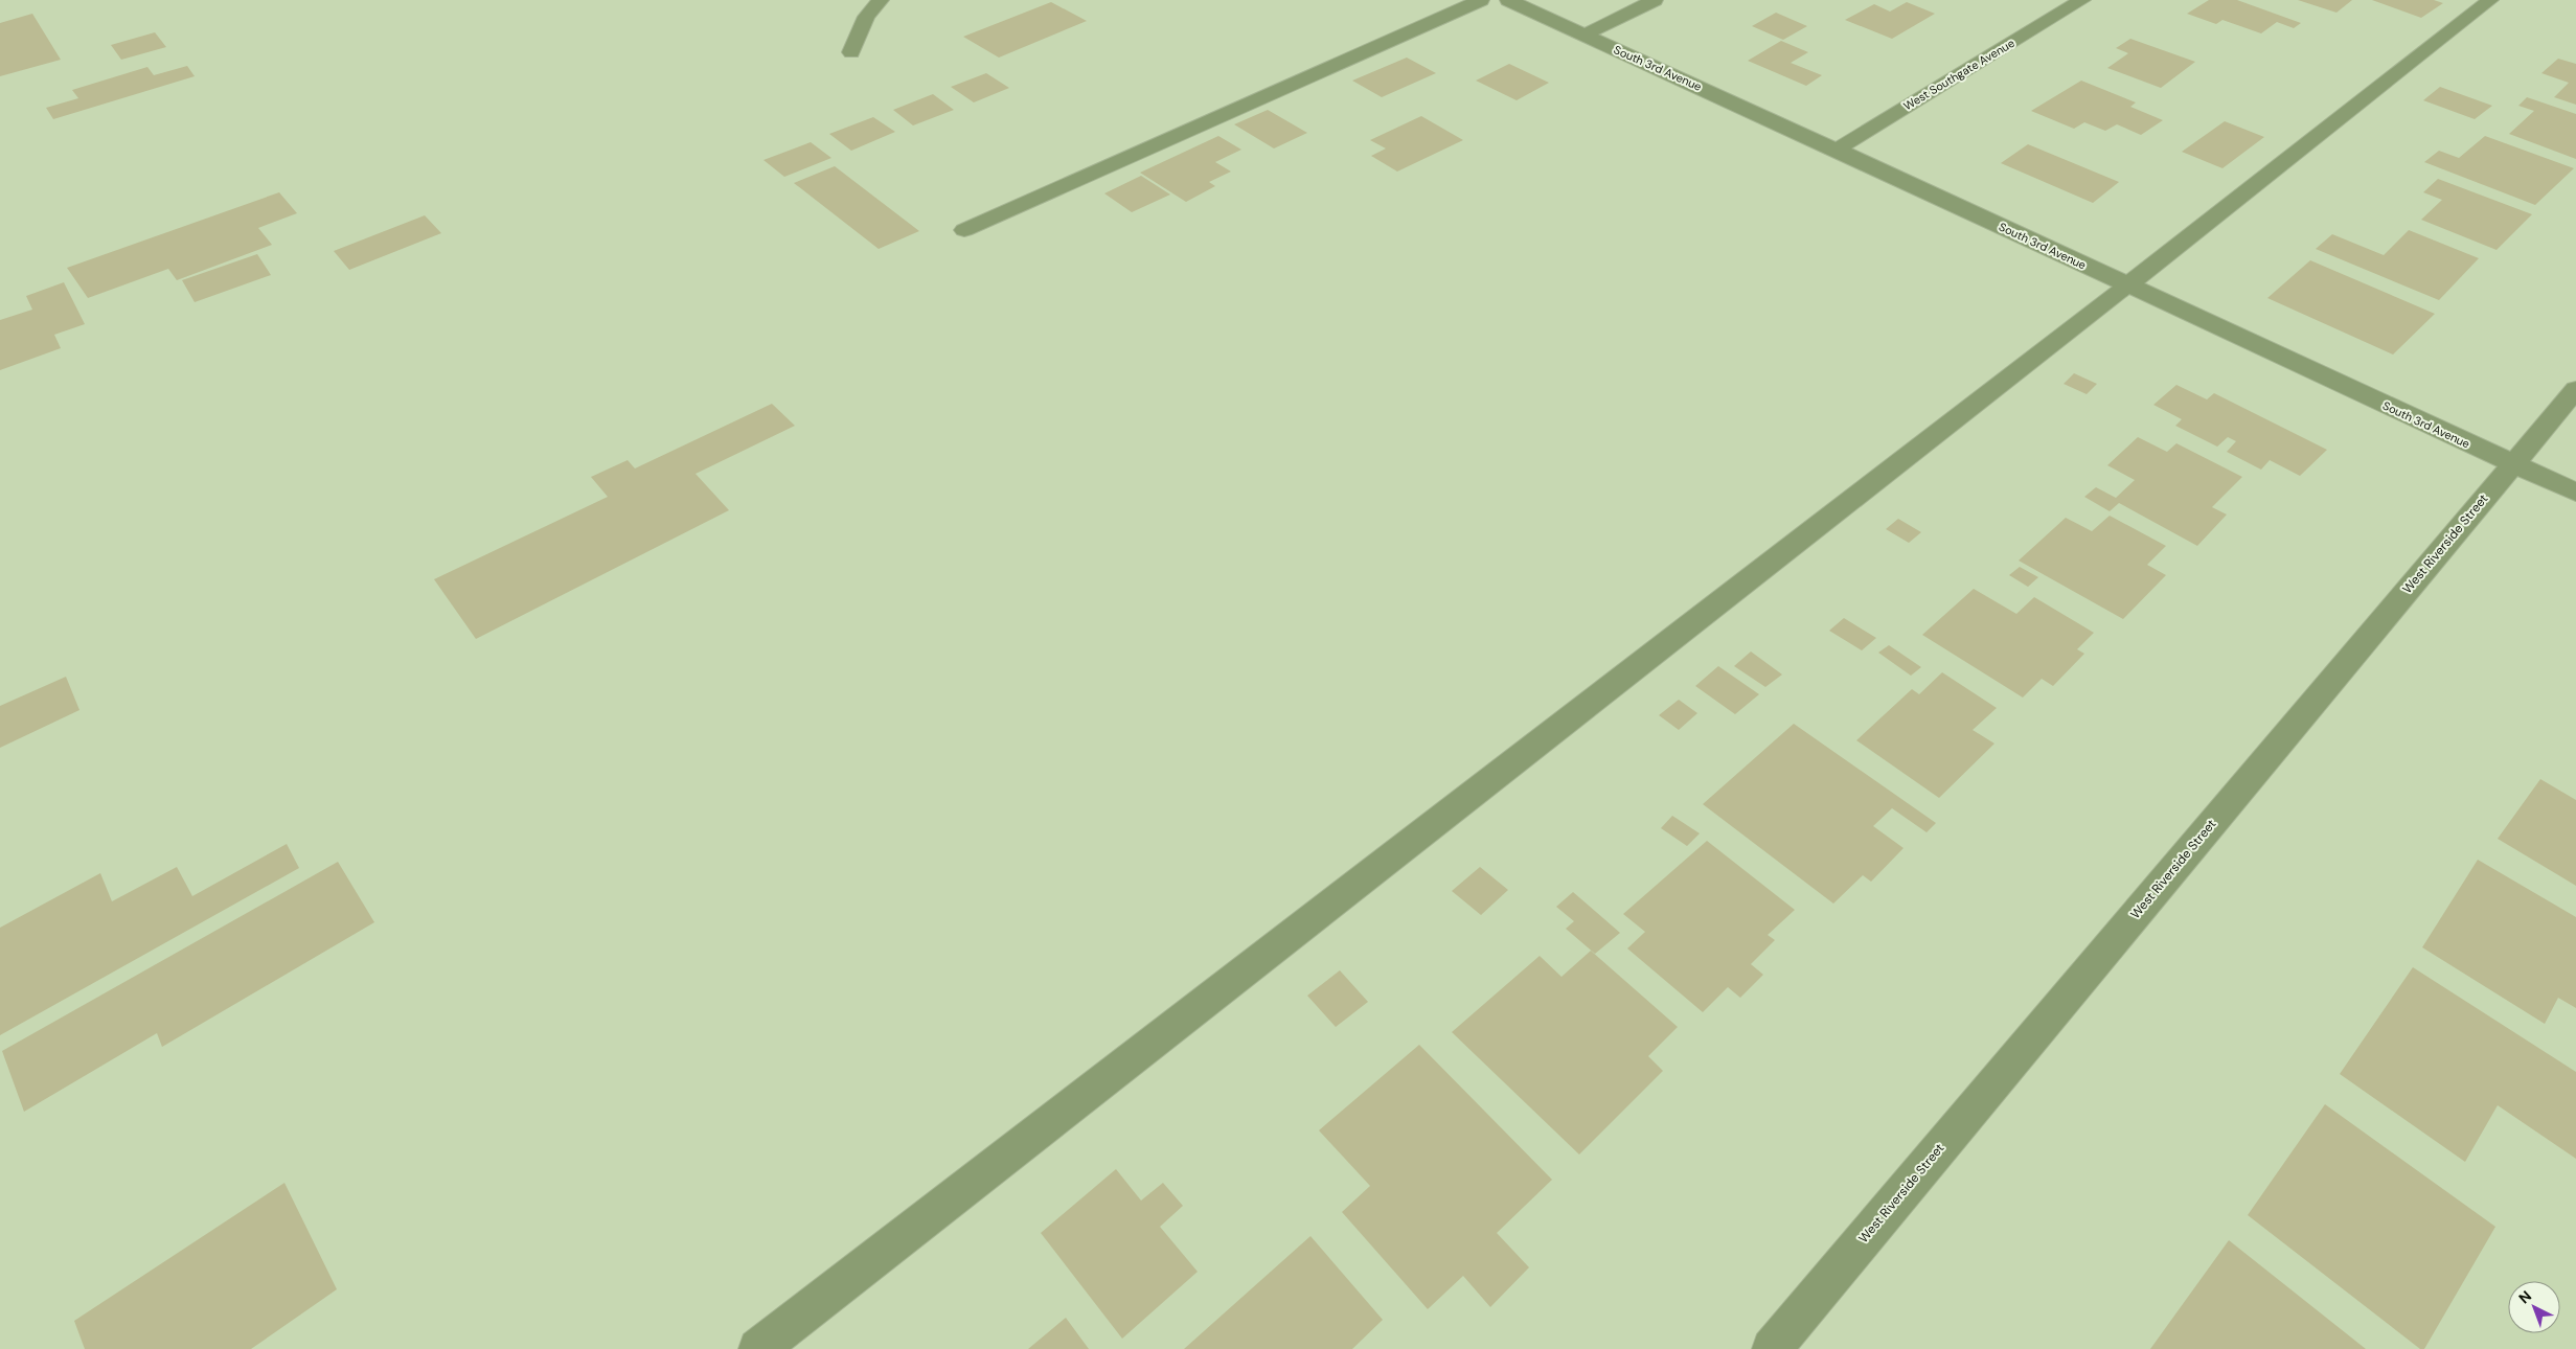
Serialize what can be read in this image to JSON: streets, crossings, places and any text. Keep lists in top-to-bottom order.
{
  "streets": {
    "street": ["South 3rd Avenue", "West Southgate Avenue", "West Riverside Street"]
  },
  "crossings": [
    ["South 3rd Avenue", "West Southgate Avenue"],
    ["South 3rd Avenue", "West Riverside Street"]
  ],
  "north": "top left"
}
